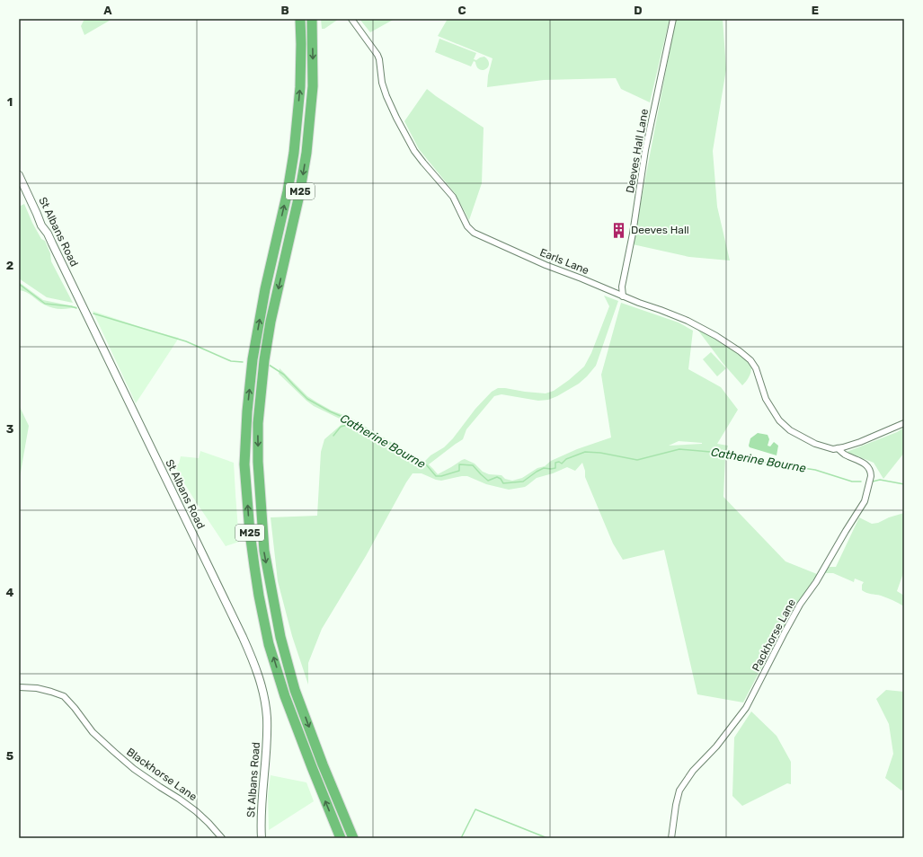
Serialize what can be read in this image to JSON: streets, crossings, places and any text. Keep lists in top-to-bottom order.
{
  "streets": {
    "highway": ["M25"],
    "main road": ["St Albans Road"],
    "street": [
      "Deeves Hall Lane",
      "Earls Lane",
      "Packhorse Lane",
      "Blackhorse Lane"
    ]
  },
  "crossings": [
    ["Deeves Hall Lane", "Earls Lane"],
    ["Earls Lane", "Packhorse Lane"]
  ],
  "water": ["Catherine Bourne"],
  "places": {
    "building": ["Deeves Hall"]
  },
  "grid": {
    "columns": [
      "A",
      "B",
      "C",
      "D",
      "E"
    ],
    "rows": [
      "1",
      "2",
      "3",
      "4",
      "5"
    ]
  }
}
